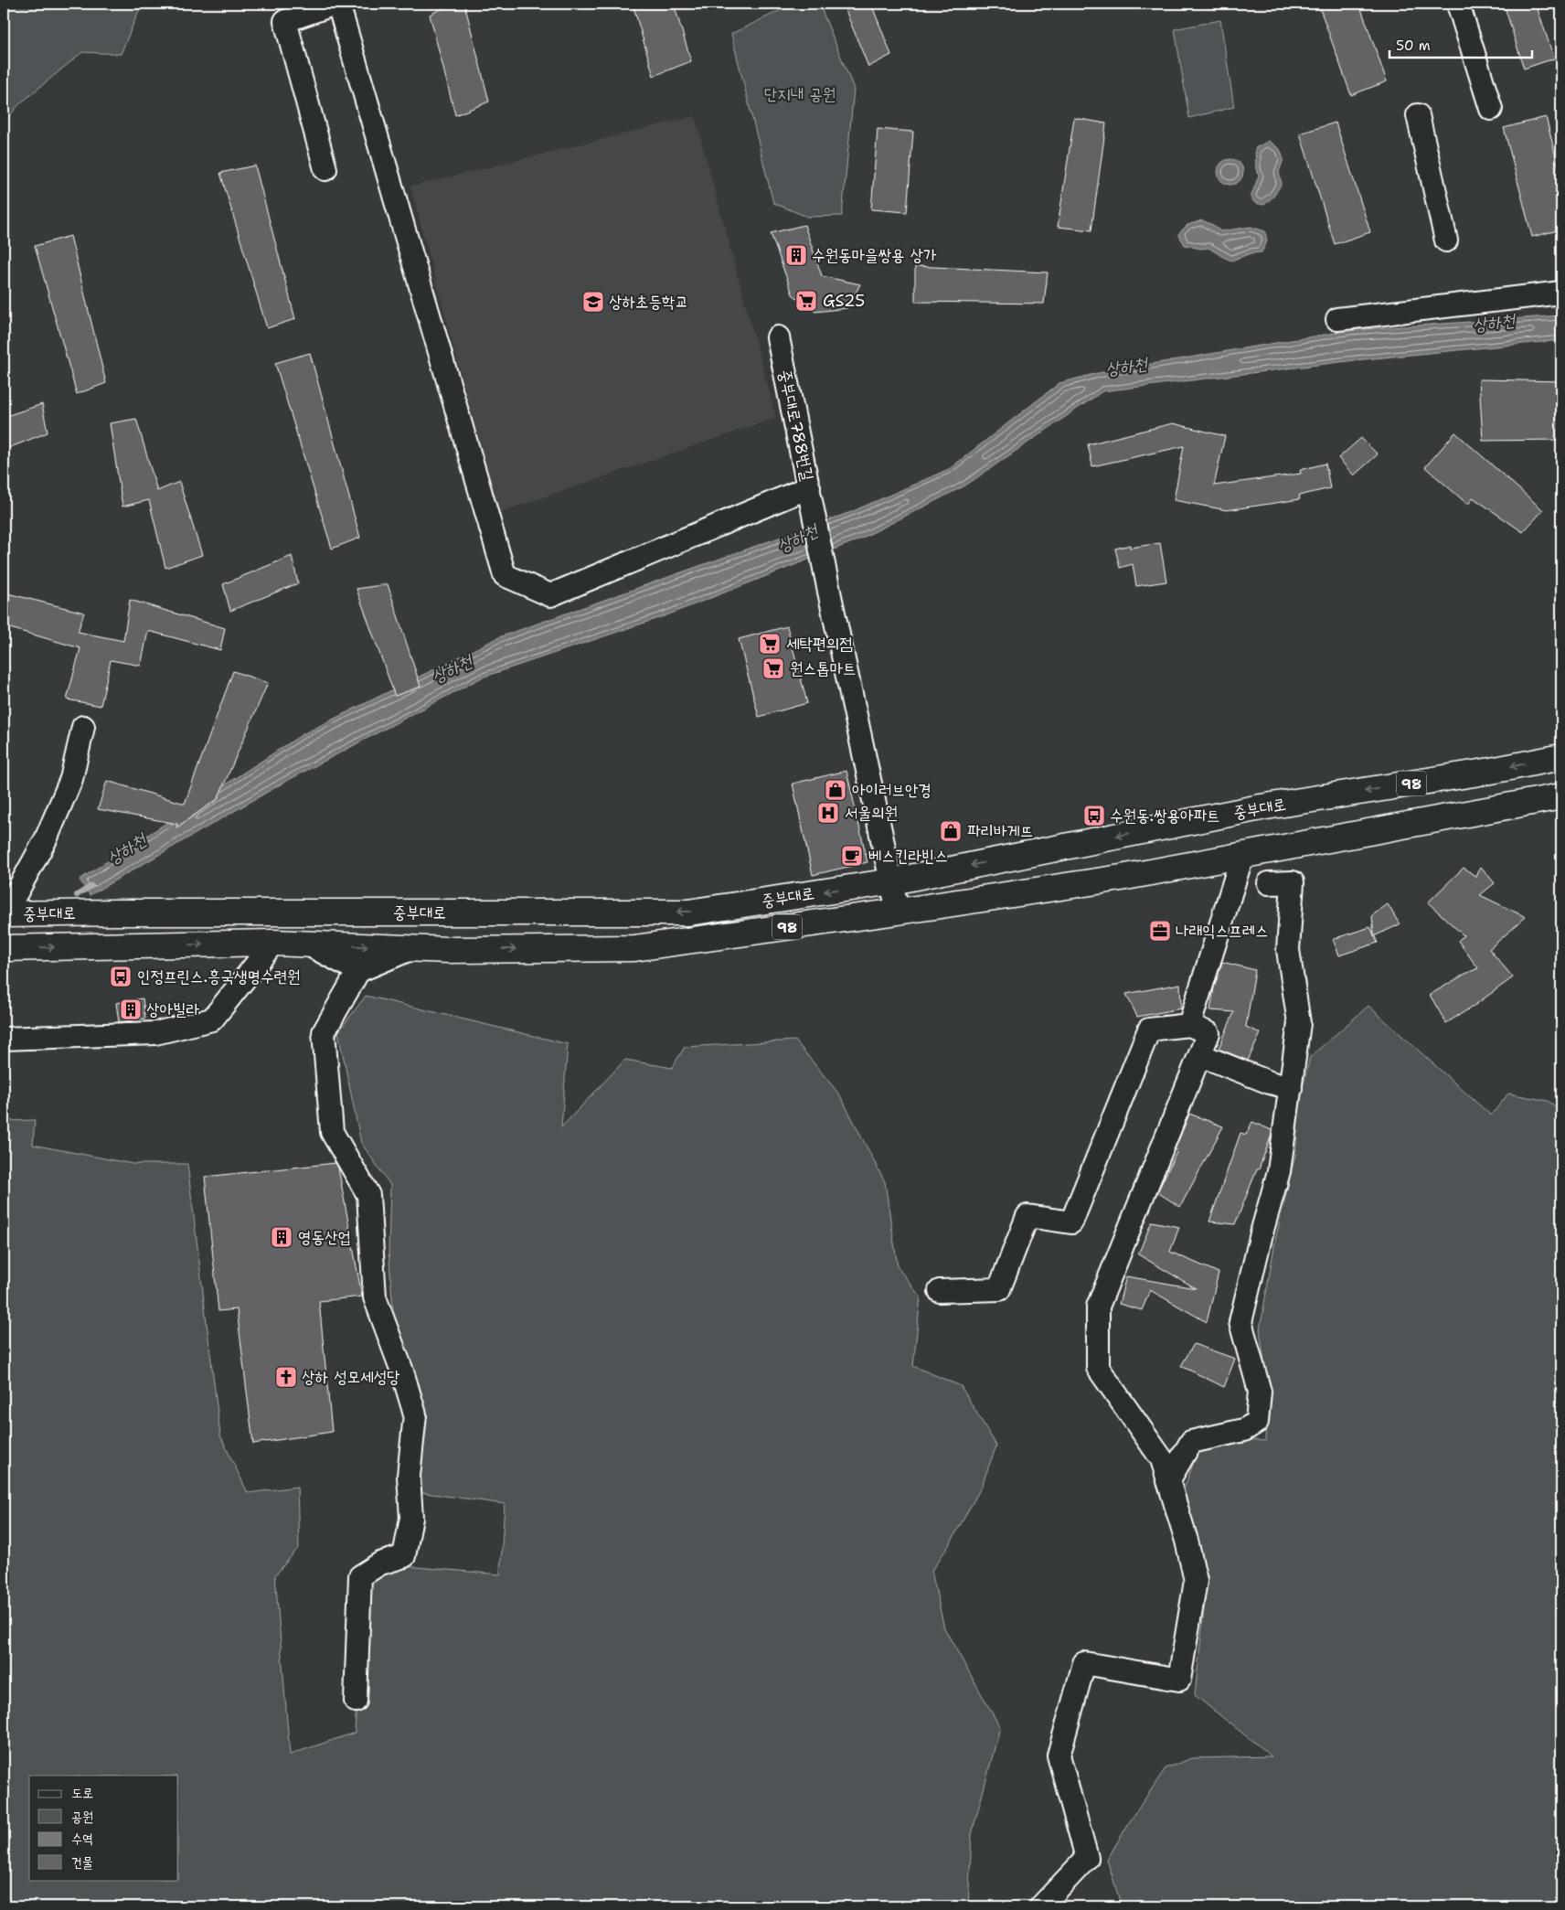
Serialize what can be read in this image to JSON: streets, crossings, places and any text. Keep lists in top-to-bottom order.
{
  "streets": {
    "main road": ["98", "중부대로"],
    "street": ["중부대로788번길"]
  },
  "crossings": [
    ["중부대로788번길", "중부대로"]
  ],
  "water": ["상하천"],
  "parks": ["단지내 공원"],
  "places": {
    "building": ["수원동마을쌍용 상가", "상아빌라", "영동산업"],
    "supermarket": ["GS25", "세탁편의점", "원스톱마트"],
    "school or university": ["상하초등학교"],
    "shop": ["아이러브안경", "파리바게뜨"],
    "hospital": ["서울의원"],
    "bus stop": ["수원동.쌍용아파트", "인정프린스.흥국생명수련원"],
    "cafe": ["베스킨라빈스"],
    "office": ["나래익스프레스"],
    "church": ["상하 성모세성당"]
  },
  "legend": [
    "도로",
    "공원",
    "수역",
    "건물"
  ],
  "scale_bar": "50 m"
}
